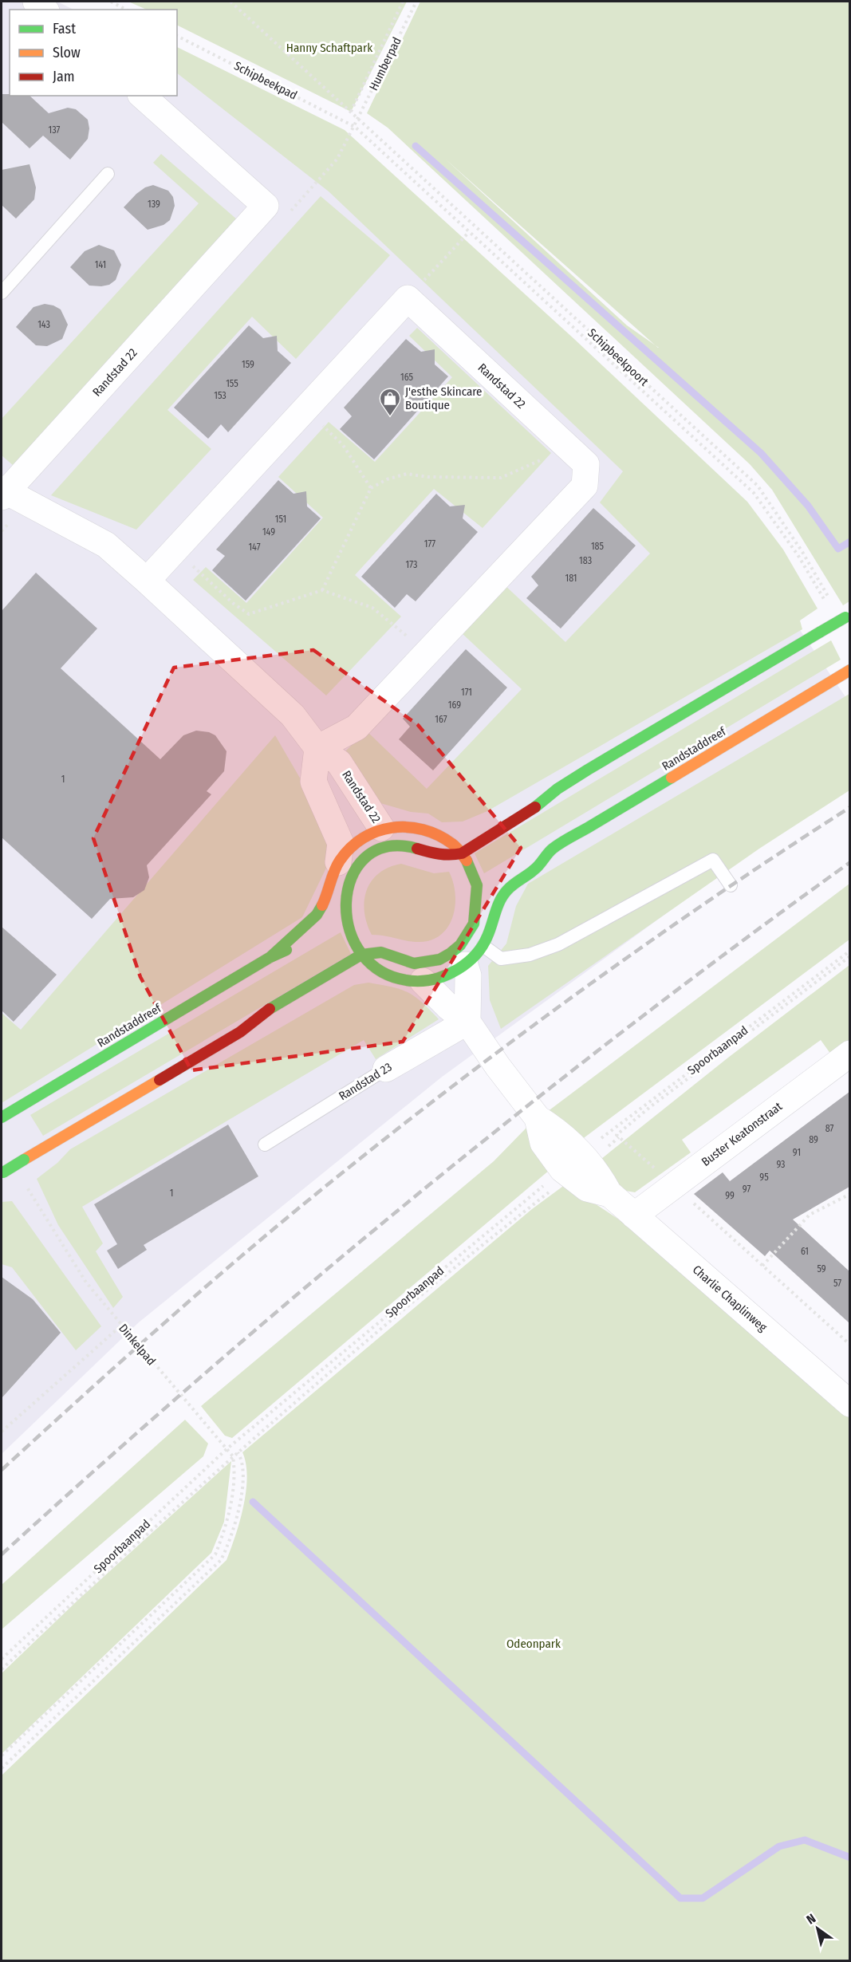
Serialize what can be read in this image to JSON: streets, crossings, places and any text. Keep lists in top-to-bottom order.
{
  "streets": {
    "main road": ["Randstaddreef"],
    "street": [
      "Randstad 22",
      "Randstad 23",
      "Buster Keatonstraat",
      "Charlie Chaplinweg"
    ],
    "path": [
      "Humberpad",
      "Schipbeekpad",
      "Schipbeekpoort",
      "Spoorbaanpad",
      "Dinkelpad"
    ]
  },
  "crossings": [
    ["Humberpad", "Schipbeekpad"],
    ["Humberpad", "Schipbeekpoort"],
    ["Randstad 22", "Randstaddreef"],
    ["Spoorbaanpad", "Charlie Chaplinweg"],
    ["Spoorbaanpad", "Dinkelpad"],
    ["Randstad 23", "Charlie Chaplinweg"],
    ["Buster Keatonstraat", "Charlie Chaplinweg"]
  ],
  "parks": ["Hanny Schaftpark", "Odeonpark"],
  "places": {
    "shop": ["J'esthe Skincare Boutique"]
  },
  "house_numbers": [
    "137",
    "139",
    "141",
    "143",
    "159",
    "165",
    "155",
    "153",
    "151",
    "149",
    "177",
    "185",
    "147",
    "183",
    "173",
    "181",
    "171",
    "169",
    "167",
    "1",
    "87",
    "89",
    "91",
    "93",
    "95",
    "97",
    "1",
    "99",
    "61",
    "59",
    "57"
  ],
  "legend": ["Fast", "Slow", "Jam"],
  "north": "top left"
}
